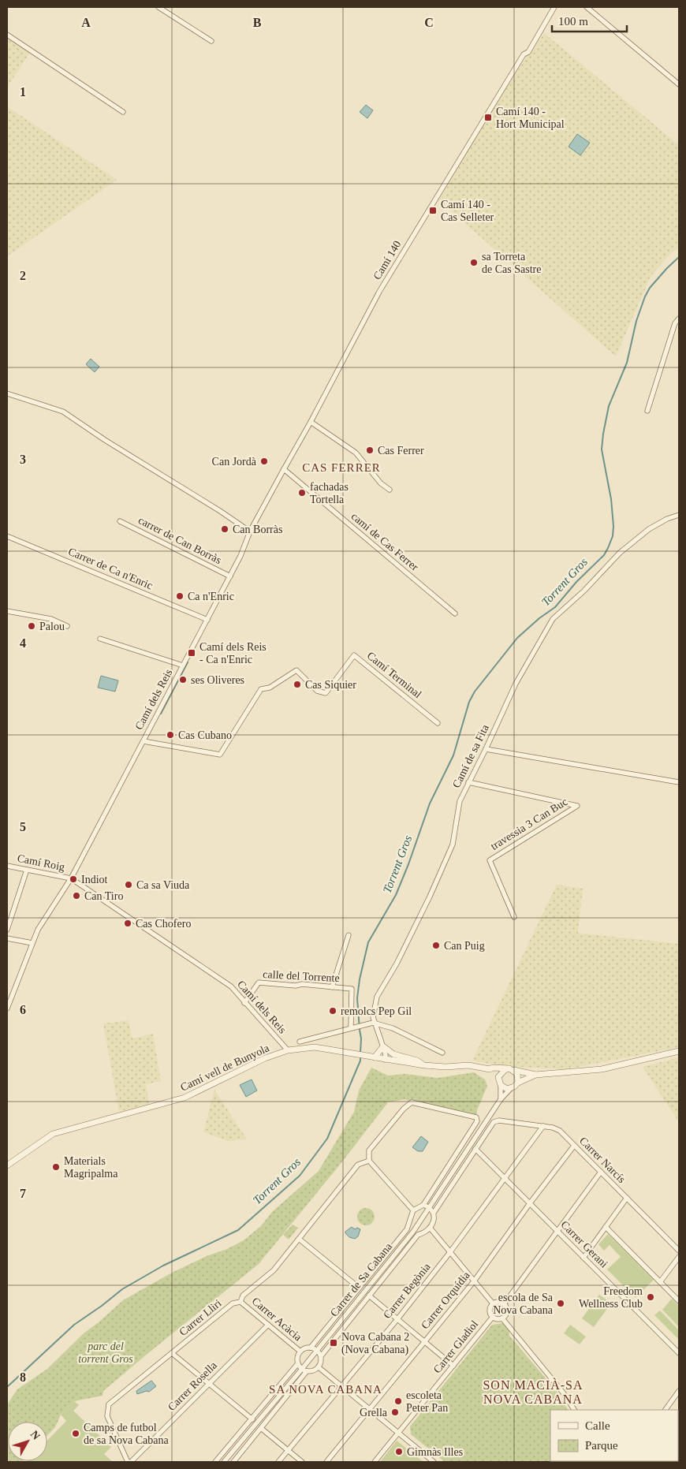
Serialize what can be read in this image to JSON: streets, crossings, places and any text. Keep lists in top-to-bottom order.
{
  "streets": {
    "street": [
      "Camí 140",
      "carrer de Can Borràs",
      "camí de Cas Ferrer",
      "Carrer de Ca n'Enric",
      "Camí Terminal",
      "Camí dels Reis",
      "Camí de sa Fita",
      "travessia 3 Can Buc",
      "Camí Roig",
      "calle del Torrente",
      "Camí vell de Bunyola",
      "Carrer Narcís",
      "Carrer Gerani",
      "Carrer de Sa Cabana",
      "Carrer Begònia",
      "Carrer Orquídia",
      "Carrer Lliri",
      "Carrer Acàcia",
      "Carrer Gladiol",
      "Carrer Rosella"
    ]
  },
  "crossings": [
    ["Camí 140", "camí de Cas Ferrer"],
    ["Camí 140", "Camí dels Reis"],
    ["carrer de Can Borràs", "Camí dels Reis"],
    ["Carrer de Ca n'Enric", "Camí dels Reis"],
    ["Camí Terminal", "Camí dels Reis"],
    ["Camí dels Reis", "Camí Roig"],
    ["Camí dels Reis", "calle del Torrente"],
    ["Camí dels Reis", "Camí vell de Bunyola"],
    ["Camí de sa Fita", "travessia 3 Can Buc"],
    ["Camí de sa Fita", "Camí vell de Bunyola"],
    ["Camí vell de Bunyola", "Carrer de Sa Cabana"],
    ["Carrer Narcís", "Carrer Gerani"],
    ["Carrer Narcís", "Carrer Begònia"],
    ["Carrer Narcís", "Carrer Orquídia"],
    ["Carrer Gerani", "Carrer Begònia"],
    ["Carrer Gerani", "Carrer Orquídia"],
    ["Carrer Lliri", "Carrer Acàcia"],
    ["Carrer Lliri", "Carrer Rosella"],
    ["Carrer Acàcia", "Carrer Rosella"]
  ],
  "districts": ["CAS FERRER", "SON MACIÀ-SA NOVA CABANA", "SA NOVA CABANA"],
  "water": ["Torrent Gros"],
  "parks": ["parc del torrent Gros"],
  "places": {
    "transit": [
      "Camí 140 - Hort Municipal",
      "Camí 140 - Cas Selleter",
      "Camí dels Reis - Ca n'Enric",
      "Nova Cabana 2 (Nova Cabana)"
    ],
    "other": [
      "sa Torreta de Cas Sastre",
      "Cas Ferrer",
      "Can Jordà",
      "fachadas Tortella",
      "Can Borràs",
      "Ca n'Enric",
      "Palou",
      "ses Oliveres",
      "Cas Siquier",
      "Cas Cubano",
      "Indiot",
      "Ca sa Viuda",
      "Can Tiro",
      "Cas Chofero",
      "Can Puig",
      "remolcs Pep Gil",
      "Materials Magripalma",
      "Freedom Wellness Club",
      "escola de Sa Nova Cabana",
      "escoleta Peter Pan",
      "Grella",
      "Camps de futbol de sa Nova Cabana",
      "Gimnàs Illes"
    ]
  },
  "legend": ["Calle", "Parque"],
  "scale_bar": "100 m",
  "north": "top right",
  "grid": {
    "columns": ["A", "B", "C"],
    "rows": [
      "1",
      "2",
      "3",
      "4",
      "5",
      "6",
      "7",
      "8"
    ]
  }
}
